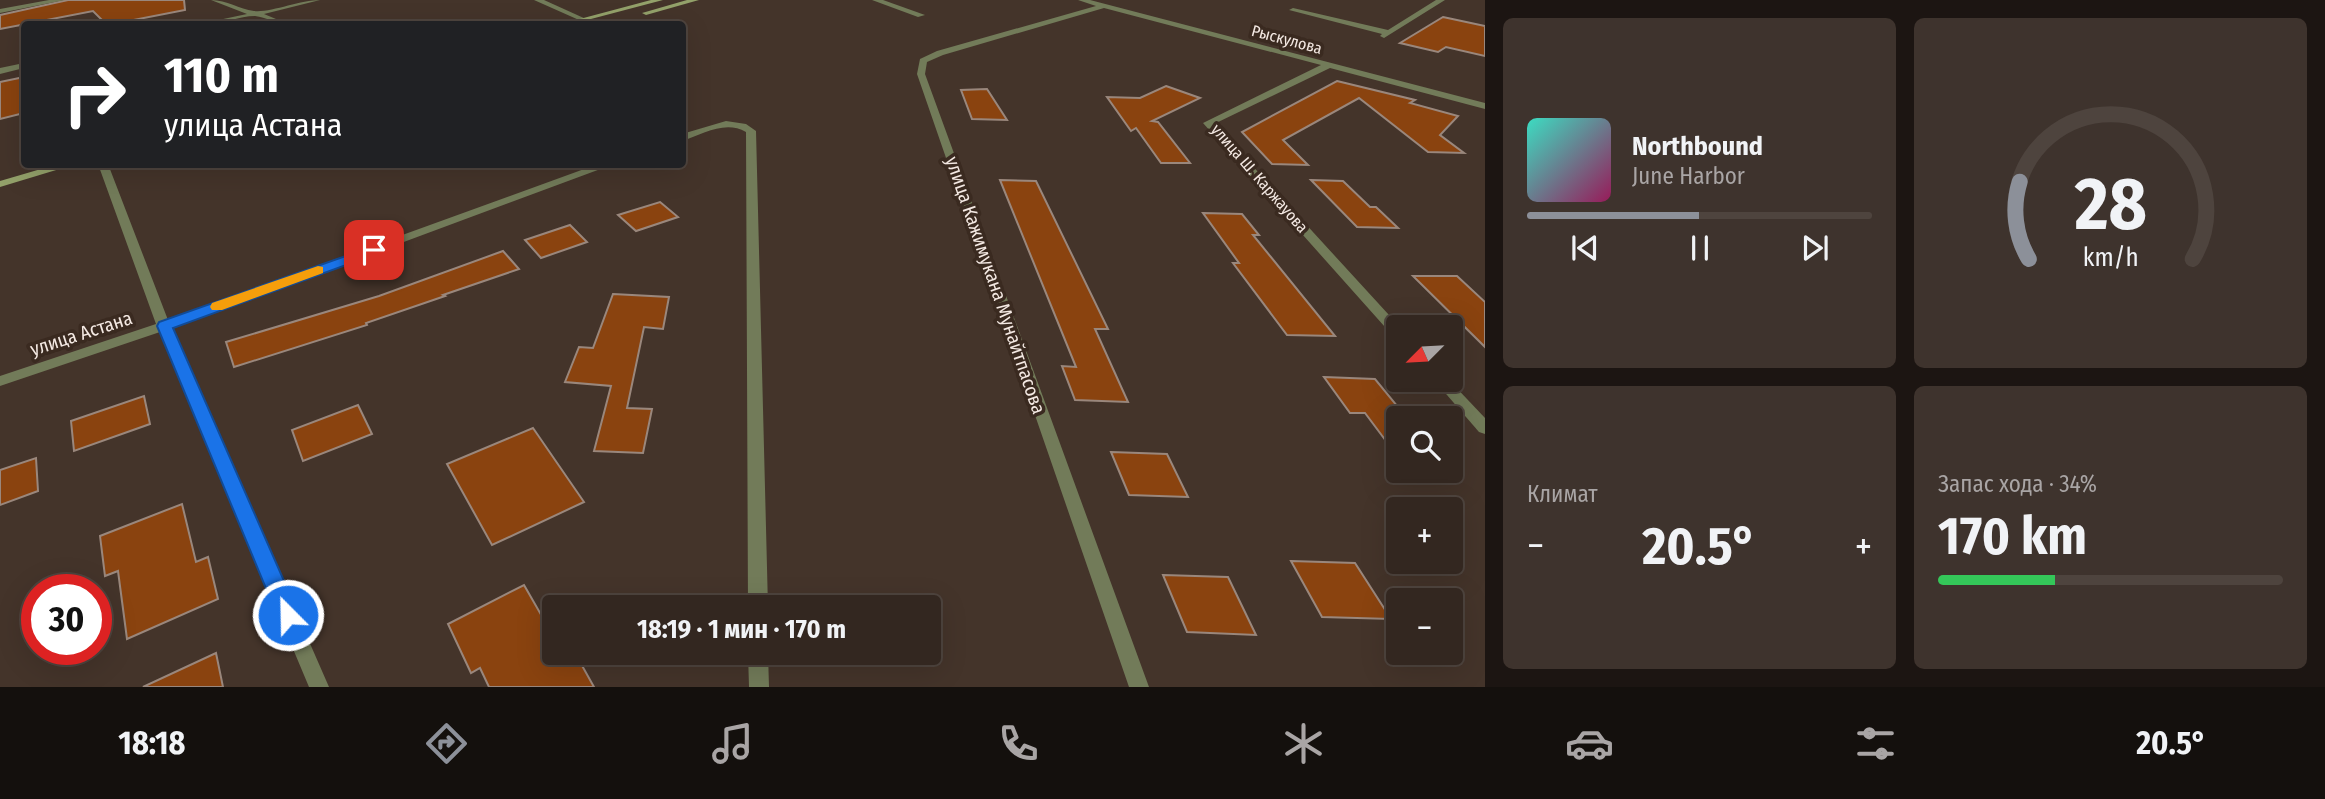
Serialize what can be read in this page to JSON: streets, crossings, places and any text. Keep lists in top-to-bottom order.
{
  "streets": {
    "street": [
      "Рыскулова",
      "улица Ш. Каржауова",
      "улица Кажимукана Мунайтпасова",
      "улица Астана"
    ]
  },
  "crossings": [
    ["Рыскулова", "улица Ш. Каржауова"],
    ["Рыскулова", "улица Кажимукана Мунайтпасова"]
  ],
  "north": "bottom left",
  "page": {
    "turn": ["110 m", "улица Астана"],
    "song": ["Northbound", "June Harbor"],
    "map_buttons": ["+", "−"],
    "tile": [
      "Климат",
      ["Запас хода · 34%", "170 km"]
    ],
    "heat": ["−", "20.5°", "+"],
    "limit": "30",
    "trip": "18:19 · 1 мин · 170 m",
    "tabs": ["18:18", "20.5°"],
    "gauge": ["28", "km/h"]
  }
}
